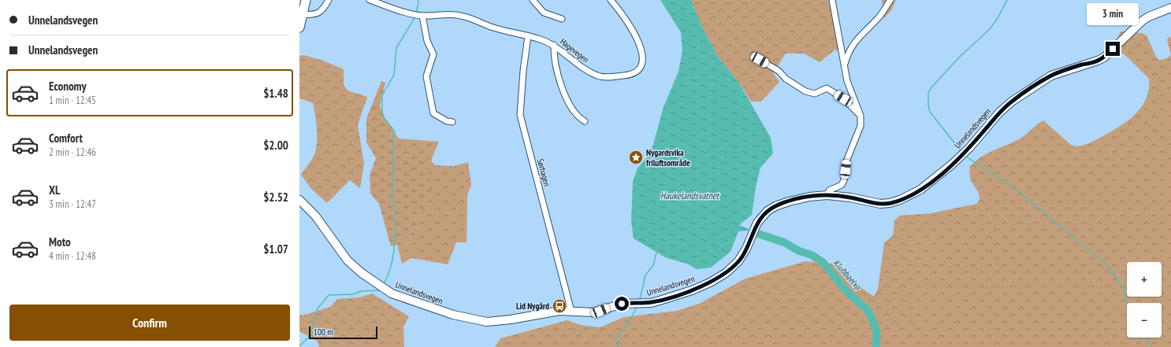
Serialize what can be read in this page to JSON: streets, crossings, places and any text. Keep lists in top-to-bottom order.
{
  "streets": {
    "main road": ["Unnelandsvegen"],
    "street": ["Hagevegen", "Sørhagen"]
  },
  "crossings": [
    ["Hagevegen", "Sørhagen"],
    ["Unnelandsvegen", "Sørhagen"]
  ],
  "water": ["Haukelandsvatnet", "Klubbaelva"],
  "places": {
    "place": ["Nygardsvika friluftsområde"],
    "bus stop": ["Lid Nygård"]
  },
  "scale_bar": "100 m",
  "page": {
    "banner": ["Unnelandsvegen", "Unnelandsvegen"],
    "bubble": "3 min",
    "list": [
      {
        "name": "Economy",
        "note": "1 min · 12:45",
        "value": "$1.48"
      },
      {
        "name": "Comfort",
        "note": "2 min · 12:46",
        "value": "$2.00"
      },
      {
        "name": "XL",
        "note": "3 min · 12:47",
        "value": "$2.52"
      },
      {
        "name": "Moto",
        "note": "4 min · 12:48",
        "value": "$1.07"
      }
    ],
    "map_buttons": ["+", "−"],
    "buttons": "Confirm",
    "scale": "100 m"
  }
}
